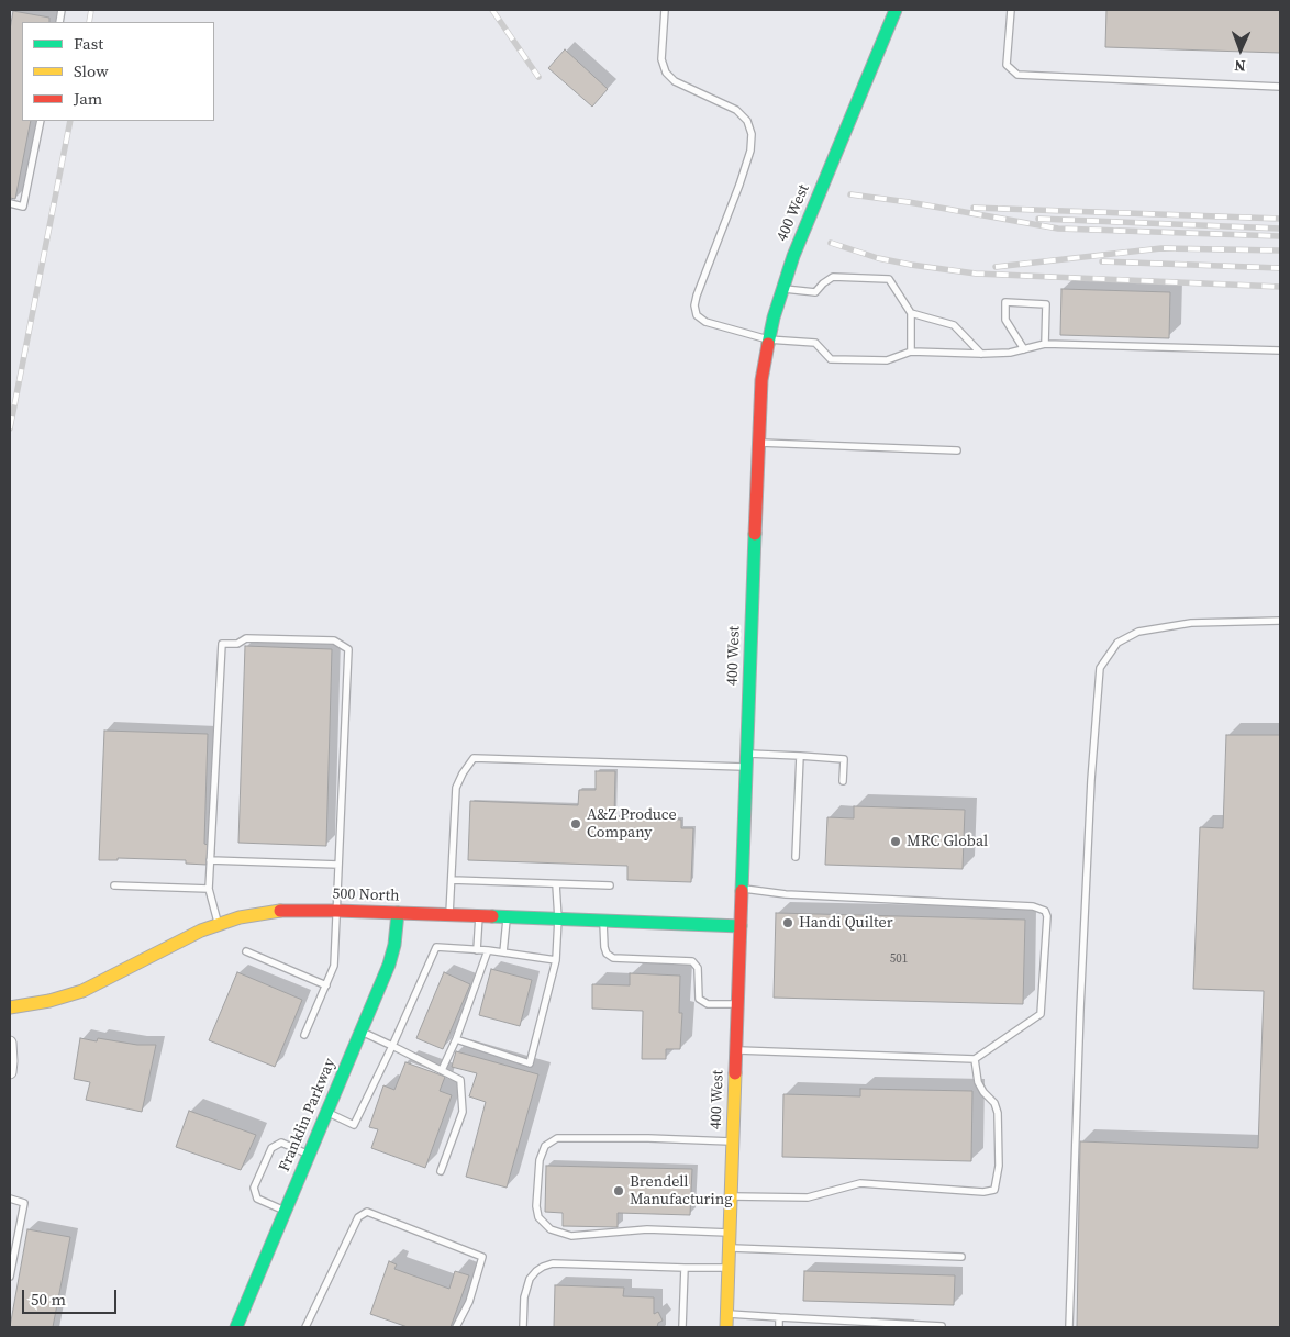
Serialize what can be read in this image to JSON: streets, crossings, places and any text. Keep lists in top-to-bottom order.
{
  "streets": {
    "street": ["400 West", "500 North", "Franklin Parkway"]
  },
  "crossings": [
    ["400 West", "500 North"],
    ["500 North", "Franklin Parkway"]
  ],
  "places": [
    "A&Z Produce Company",
    "MRC Global",
    "Handi Quilter",
    "Brendell Manufacturing"
  ],
  "house_numbers": ["501"],
  "legend": ["Fast", "Slow", "Jam"],
  "scale_bar": "50 m",
  "north": "bottom"
}
